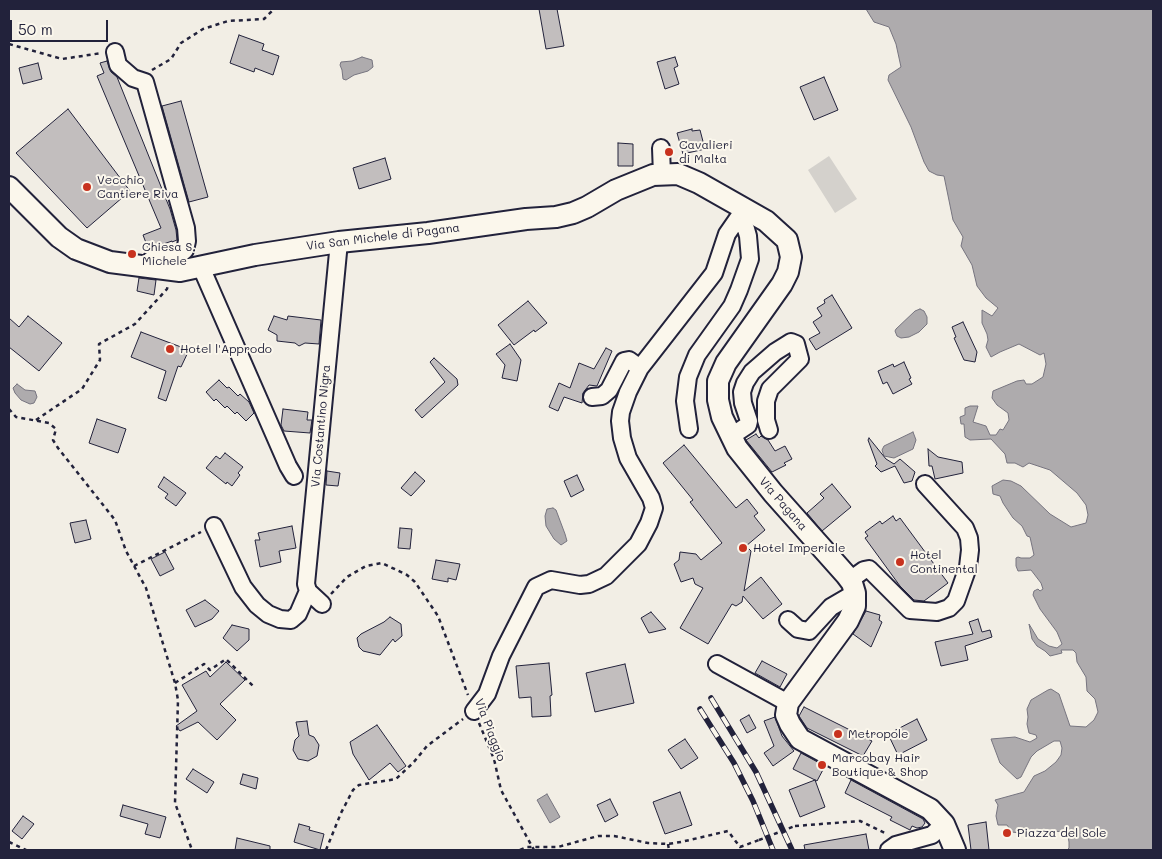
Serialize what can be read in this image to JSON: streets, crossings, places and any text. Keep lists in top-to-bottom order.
{
  "streets": {
    "main road": ["Via San Michele di Pagana", "Via Pagana"],
    "street": ["Via Costantino Nigra"],
    "path": ["Via Piaggio"]
  },
  "crossings": [
    ["Via San Michele di Pagana", "Via Costantino Nigra"],
    ["Via San Michele di Pagana", "Via Pagana"]
  ],
  "places": [
    "Cavalieri di Malta",
    "Vecchio Cantiere Riva",
    "Chiesa S. Michele",
    "Hotel l'Approdo",
    "Hotel Imperiale",
    "Hotel Continental",
    "Metropole",
    "Marcobay Hair Boutique & Shop",
    "Piazza del Sole"
  ],
  "scale_bar": "50 m"
}
